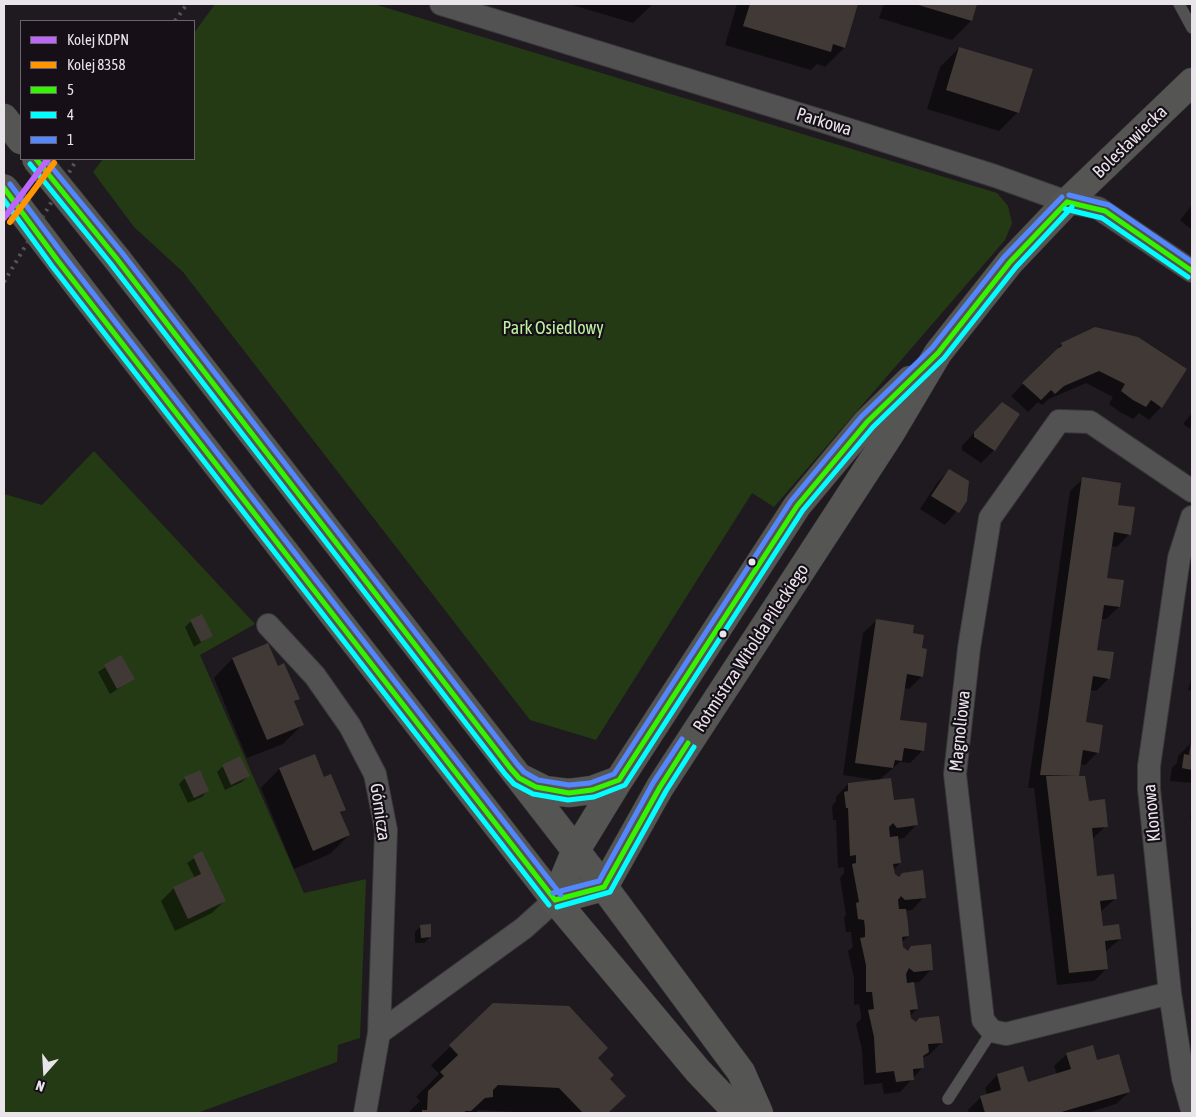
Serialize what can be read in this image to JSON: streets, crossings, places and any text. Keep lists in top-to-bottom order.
{
  "streets": {
    "main road": ["Bolesławiecka", "Rotmistrza Witolda Pileckiego"],
    "street": [
      "Parkowa",
      "Magnoliowa",
      "Górnicza",
      "Klonowa"
    ]
  },
  "crossings": [
    ["Parkowa", "Bolesławiecka"],
    ["Parkowa", "Rotmistrza Witolda Pileckiego"],
    ["Bolesławiecka", "Rotmistrza Witolda Pileckiego"]
  ],
  "parks": ["Park Osiedlowy"],
  "lines": [
    "rail line KDPN",
    "transit line 5",
    "transit line 1",
    "rail line 8358",
    "transit line 4"
  ],
  "legend": [
    "Kolej KDPN",
    "Kolej 8358",
    "5",
    "4",
    "1"
  ],
  "north": "bottom"
}
